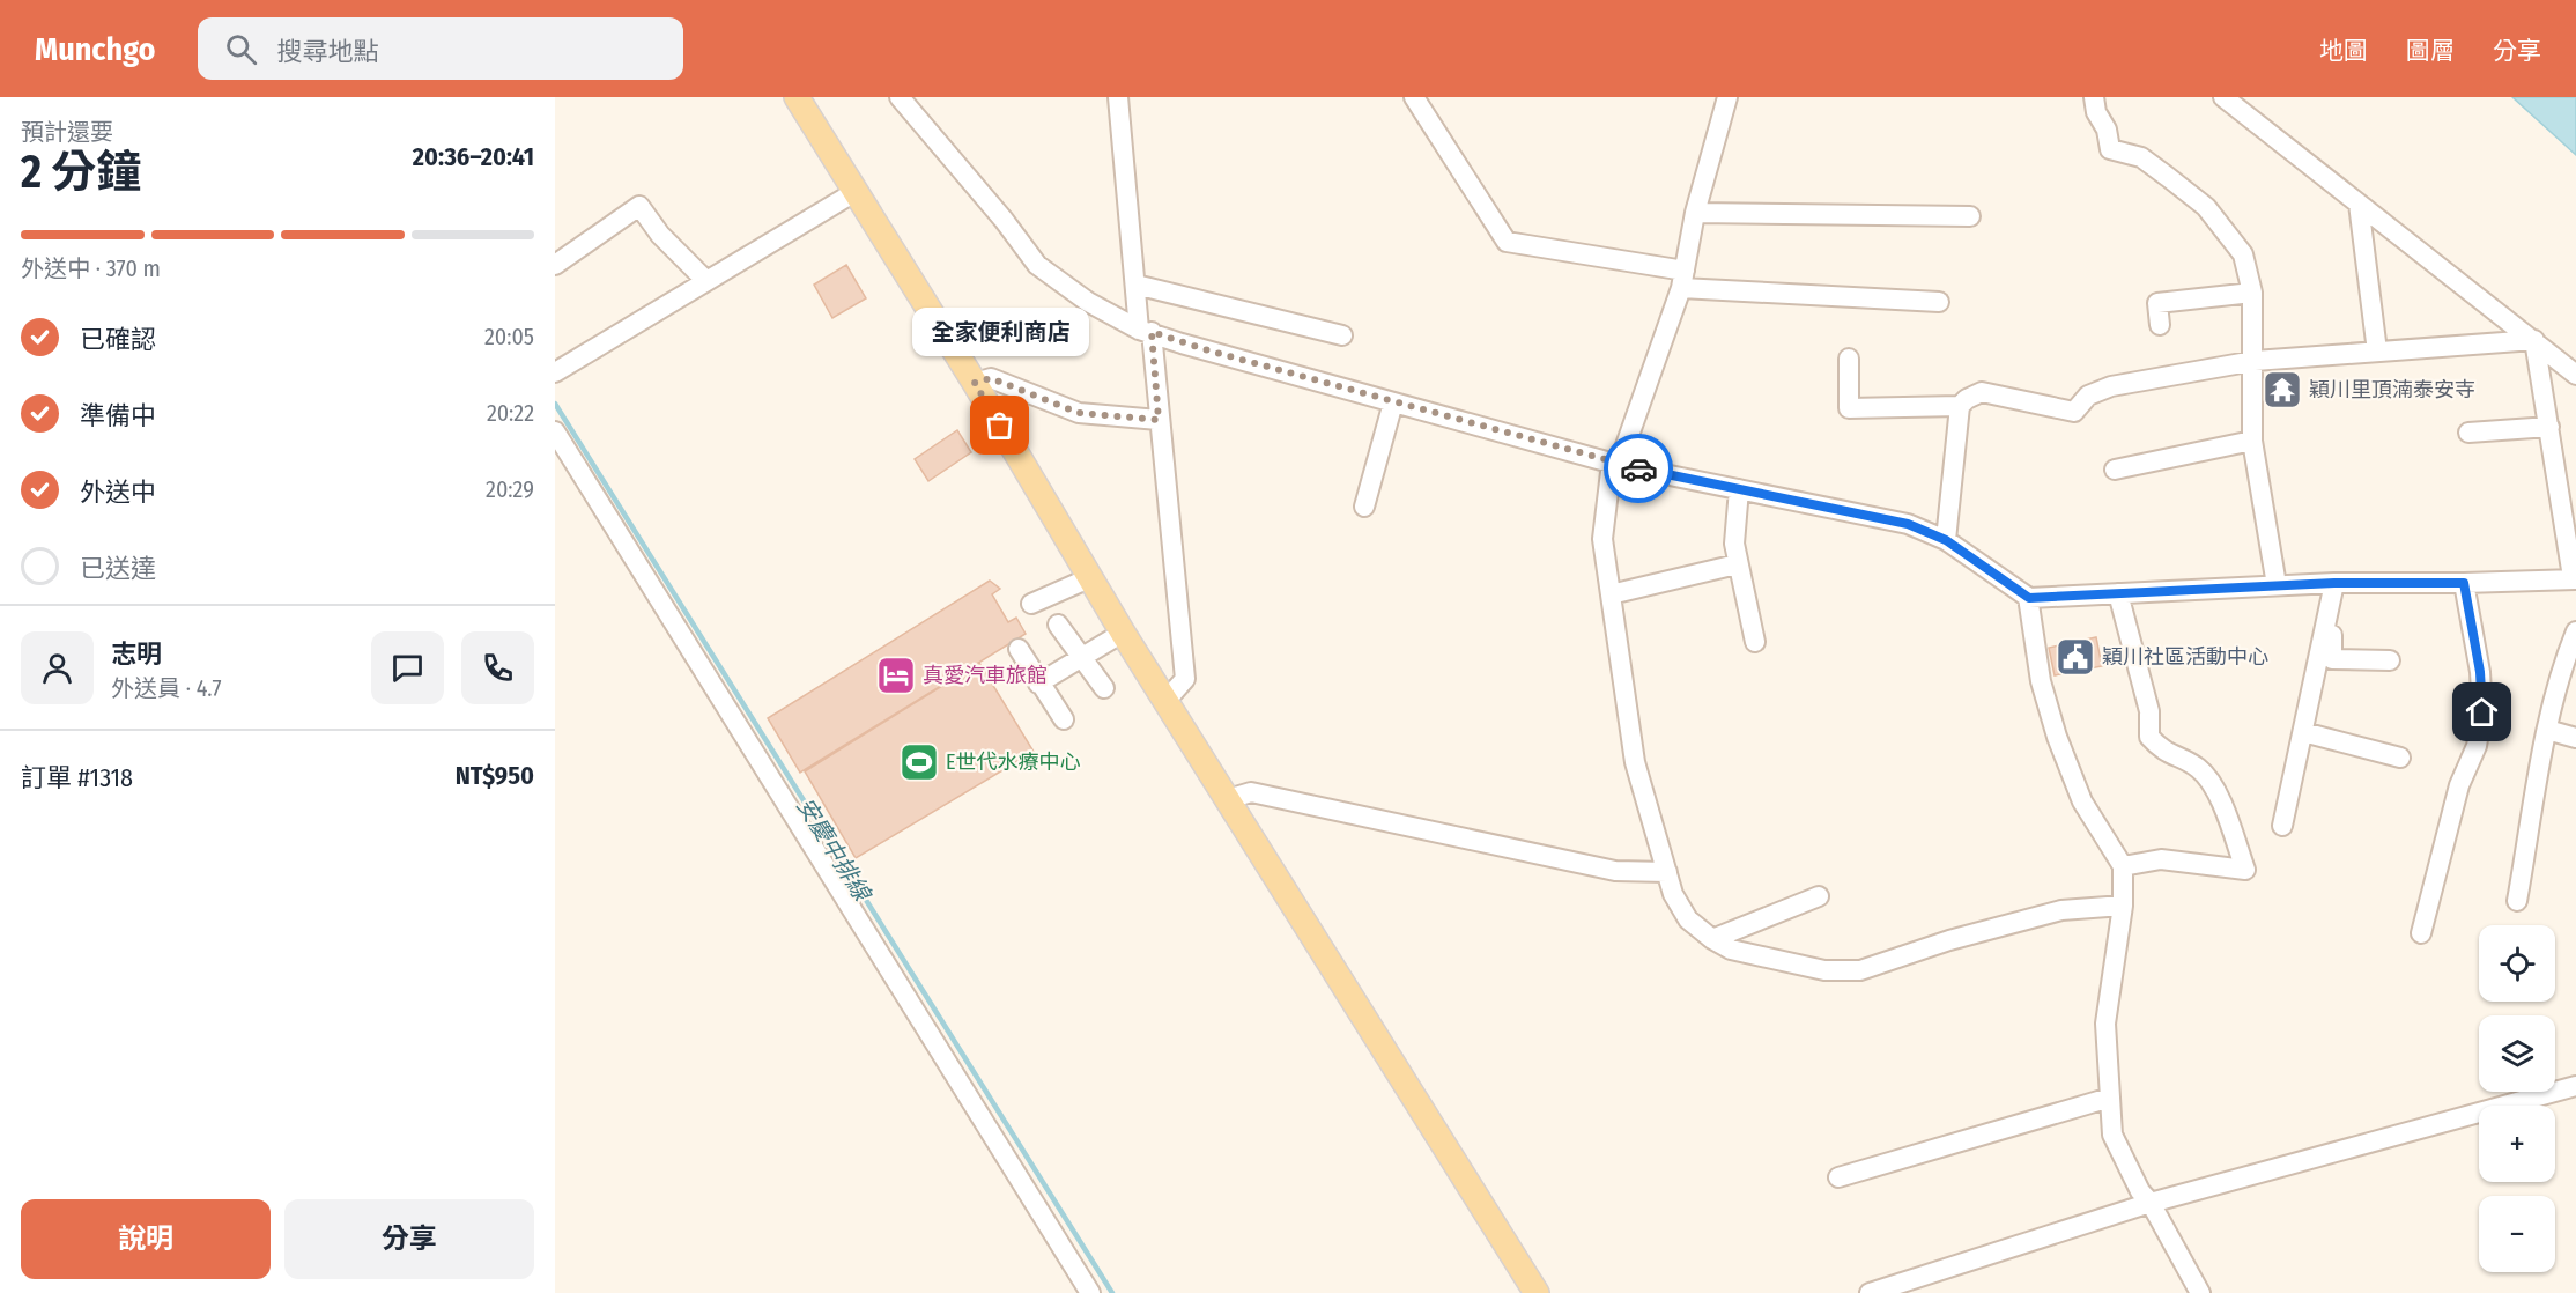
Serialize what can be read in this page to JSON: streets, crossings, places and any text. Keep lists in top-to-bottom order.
{
  "water": ["安慶中排線"],
  "places": {
    "temple": ["穎川里頂湳泰安寺"],
    "other": ["全家便利商店"],
    "public building": ["穎川社區活動中心"],
    "hotel": ["真愛汽車旅館"],
    "sports": ["E世代水療中心"]
  },
  "page": {
    "header": "Munchgo",
    "search": "搜尋地點",
    "nav": ["地圖", "圖層", "分享"],
    "heading": ["2 分鐘", "預計還要", "20:36–20:41"],
    "panel": [
      "志明",
      "外送員 · 4.7",
      "訂單 #1318",
      "NT$950"
    ],
    "bar": "外送中 · 370 m",
    "list": [
      ["已確認", "20:05"],
      ["準備中", "20:22"],
      ["外送中", "20:29"],
      "已送達"
    ],
    "bubble": "全家便利商店",
    "map_buttons": ["+", "−"],
    "buttons": ["說明", "分享"]
  }
}
